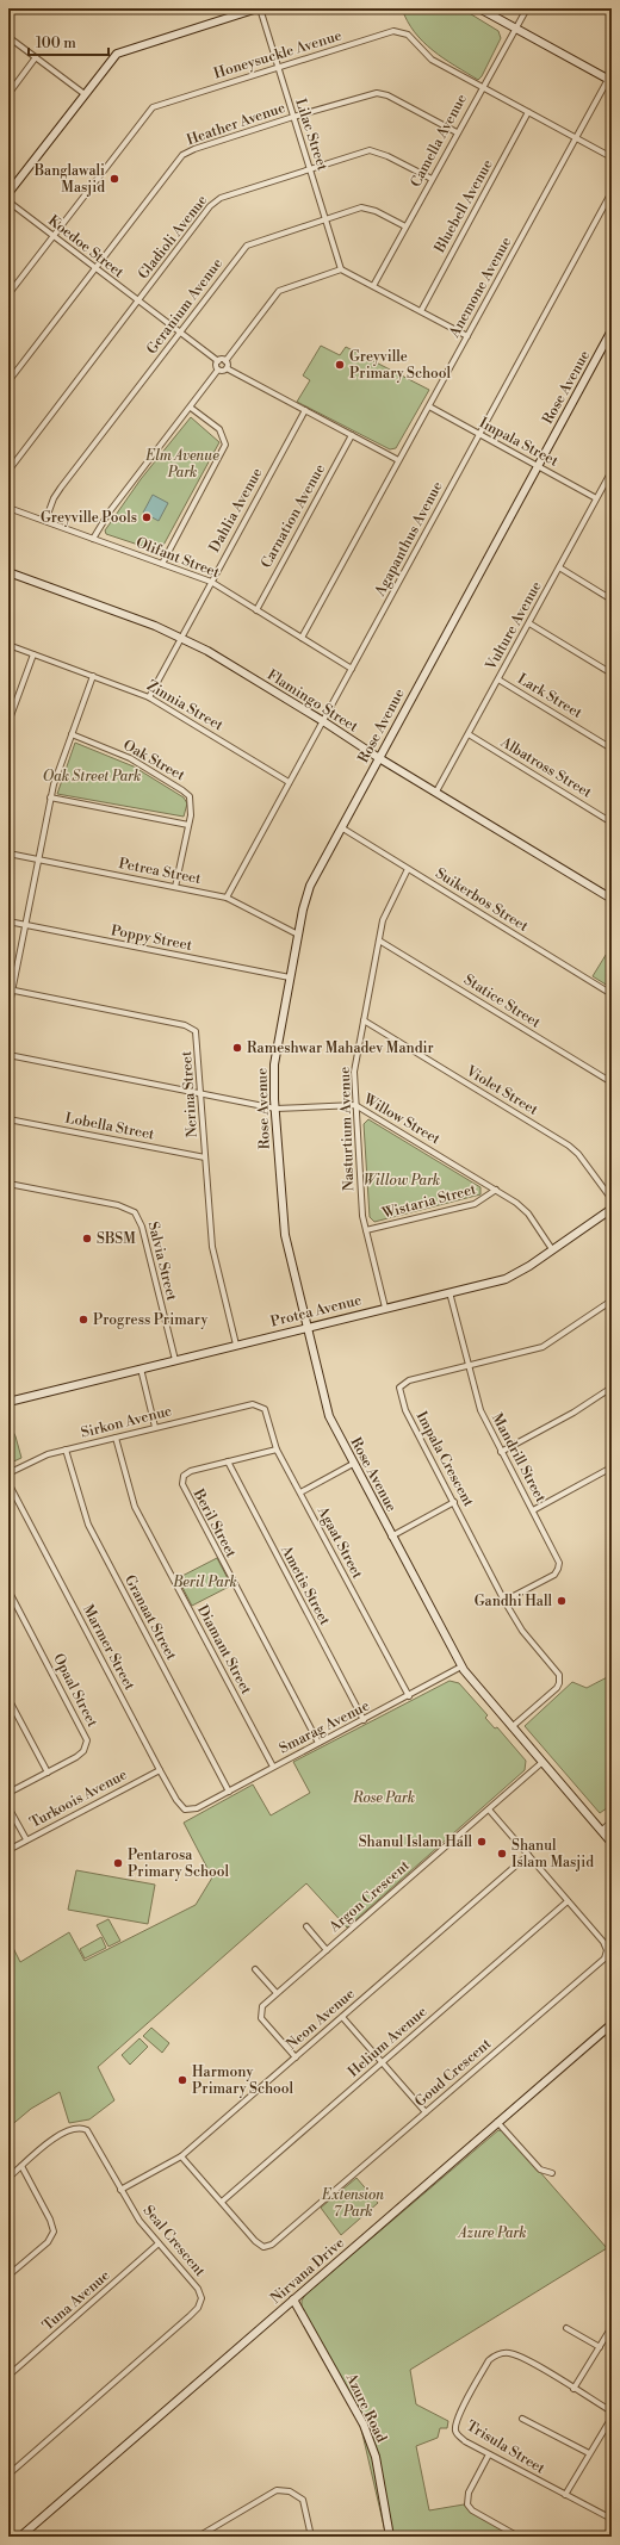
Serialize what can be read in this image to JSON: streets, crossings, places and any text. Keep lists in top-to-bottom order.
{
  "streets": {
    "street": [
      "Honeysuckle Avenue",
      "Heather Avenue",
      "Lilac Street",
      "Camella Avenue",
      "Bluebell Avenue",
      "Gladioli Avenue",
      "Koedoe Street",
      "Anemone Avenue",
      "Geranium Avenue",
      "Rose Avenue",
      "Impala Street",
      "Dahlia Avenue",
      "Carnation Avenue",
      "Agapanthus Avenue",
      "Olifant Street",
      "Vulture Avenue",
      "Lark Street",
      "Flamingo Street",
      "Zinnia Street",
      "Oak Street",
      "Albatross Street",
      "Petrea Street",
      "Suikerbos Street",
      "Poppy Street",
      "Statice Street",
      "Violet Street",
      "Nerina Street",
      "Willow Street",
      "Lobella Street",
      "Nasturtium Avenue",
      "Wistaria Street",
      "Salvia Street",
      "Protea Avenue",
      "Sirkon Avenue",
      "Mandrill Street",
      "Impala Crescent",
      "Beril Street",
      "Agaat Street",
      "Ametis Street",
      "Granaat Street",
      "Marmer Street",
      "Diamant Street",
      "Opaal Street",
      "Smarag Avenue",
      "Turkoois Avenue",
      "Argon Crescent",
      "Neon Avenue",
      "Helium Avenue",
      "Goud Crescent",
      "Seal Crescent",
      "Nirvana Drive",
      "Tuna Avenue",
      "Azure Road",
      "Trisula Street"
    ]
  },
  "crossings": [
    ["Honeysuckle Avenue", "Lilac Street"],
    ["Honeysuckle Avenue", "Camella Avenue"],
    ["Honeysuckle Avenue", "Bluebell Avenue"],
    ["Honeysuckle Avenue", "Koedoe Street"],
    ["Honeysuckle Avenue", "Anemone Avenue"],
    ["Heather Avenue", "Lilac Street"],
    ["Heather Avenue", "Camella Avenue"],
    ["Heather Avenue", "Koedoe Street"],
    ["Lilac Street", "Gladioli Avenue"],
    ["Lilac Street", "Geranium Avenue"],
    ["Camella Avenue", "Gladioli Avenue"],
    ["Camella Avenue", "Geranium Avenue"],
    ["Gladioli Avenue", "Koedoe Street"],
    ["Koedoe Street", "Geranium Avenue"],
    ["Anemone Avenue", "Impala Street"],
    ["Anemone Avenue", "Olifant Street"],
    ["Geranium Avenue", "Olifant Street"],
    ["Rose Avenue", "Impala Street"],
    ["Rose Avenue", "Flamingo Street"],
    ["Rose Avenue", "Petrea Street"],
    ["Rose Avenue", "Suikerbos Street"],
    ["Rose Avenue", "Poppy Street"],
    ["Rose Avenue", "Willow Street"],
    ["Rose Avenue", "Protea Avenue"],
    ["Rose Avenue", "Impala Crescent"],
    ["Rose Avenue", "Smarag Avenue"],
    ["Rose Avenue", "Argon Crescent"],
    ["Impala Street", "Agapanthus Avenue"],
    ["Impala Street", "Vulture Avenue"],
    ["Dahlia Avenue", "Olifant Street"],
    ["Dahlia Avenue", "Flamingo Street"],
    ["Dahlia Avenue", "Zinnia Street"],
    ["Carnation Avenue", "Olifant Street"],
    ["Agapanthus Avenue", "Olifant Street"],
    ["Agapanthus Avenue", "Flamingo Street"],
    ["Agapanthus Avenue", "Zinnia Street"],
    ["Agapanthus Avenue", "Petrea Street"],
    ["Vulture Avenue", "Lark Street"],
    ["Vulture Avenue", "Flamingo Street"],
    ["Vulture Avenue", "Albatross Street"],
    ["Oak Street", "Petrea Street"],
    ["Suikerbos Street", "Nasturtium Avenue"],
    ["Statice Street", "Nasturtium Avenue"],
    ["Violet Street", "Nasturtium Avenue"],
    ["Nerina Street", "Willow Street"],
    ["Nerina Street", "Lobella Street"],
    ["Nerina Street", "Protea Avenue"],
    ["Willow Street", "Nasturtium Avenue"],
    ["Willow Street", "Wistaria Street"],
    ["Willow Street", "Protea Avenue"],
    ["Nasturtium Avenue", "Wistaria Street"],
    ["Nasturtium Avenue", "Protea Avenue"],
    ["Salvia Street", "Protea Avenue"],
    ["Protea Avenue", "Mandrill Street"],
    ["Sirkon Avenue", "Agaat Street"],
    ["Sirkon Avenue", "Granaat Street"],
    ["Sirkon Avenue", "Diamant Street"],
    ["Mandrill Street", "Impala Crescent"],
    ["Beril Street", "Agaat Street"],
    ["Beril Street", "Ametis Street"],
    ["Beril Street", "Smarag Avenue"],
    ["Agaat Street", "Smarag Avenue"],
    ["Ametis Street", "Smarag Avenue"],
    ["Granaat Street", "Smarag Avenue"],
    ["Marmer Street", "Smarag Avenue"],
    ["Marmer Street", "Turkoois Avenue"],
    ["Diamant Street", "Smarag Avenue"],
    ["Argon Crescent", "Neon Avenue"],
    ["Neon Avenue", "Goud Crescent"],
    ["Neon Avenue", "Seal Crescent"],
    ["Helium Avenue", "Goud Crescent"],
    ["Seal Crescent", "Tuna Avenue"],
    ["Nirvana Drive", "Azure Road"]
  ],
  "parks": [
    "Elm Avenue Park",
    "Oak Street Park",
    "Willow Park",
    "Beril Park",
    "Rose Park",
    "Extension 7 Park",
    "Azure Park"
  ],
  "places": [
    "Banglawali Masjid",
    "Greyville Primary School",
    "Greyville Pools",
    "Rameshwar Mahadev Mandir",
    "SBSM",
    "Progress Primary",
    "Gandhi Hall",
    "Shanul Islam Hall",
    "Shanul Islam Masjid",
    "Pentarosa Primary School",
    "Harmony Primary School"
  ],
  "scale_bar": "100 m"
}
